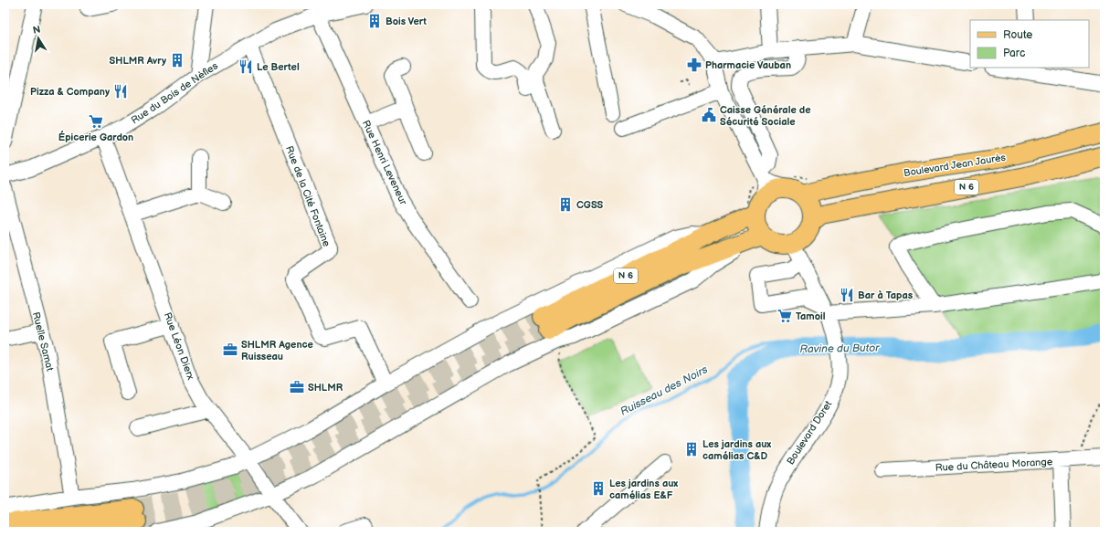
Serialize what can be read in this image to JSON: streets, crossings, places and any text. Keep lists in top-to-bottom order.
{
  "streets": {
    "main road": ["Boulevard Jean Jaurès", "N 6"],
    "street": [
      "Rue du Bois de Nèfles",
      "Rue Henri Leveneur",
      "Rue de la Cité Fontaine",
      "Ruelle Samat",
      "Rue Léon Dierx",
      "Boulevard Doret",
      "Rue du Château Morange"
    ]
  },
  "crossings": [
    ["Rue du Bois de Nèfles", "Rue Henri Leveneur"],
    ["Rue du Bois de Nèfles", "Rue de la Cité Fontaine"],
    ["Rue du Bois de Nèfles", "Rue Léon Dierx"],
    ["N 6", "Boulevard Doret"]
  ],
  "water": ["Ravine du Butor", "Ruisseau des Noirs"],
  "places": {
    "building": [
      "Bois Vert",
      "SHLMR Avry",
      "CGSS",
      "Les jardins aux camélias C&D",
      "Les jardins aux camélias E&F"
    ],
    "pharmacy": ["Pharmacie Vauban"],
    "restaurant": ["Le Bertel", "Pizza & Company", "Bar à Tapas"],
    "public building": ["Caisse Générale de Sécurité Sociale"],
    "supermarket": ["Épicerie Gardon", "Tamoil"],
    "office": ["SHLMR Agence Ruisseau", "SHLMR"]
  },
  "legend": ["Route", "Parc"],
  "north": "top"
}
